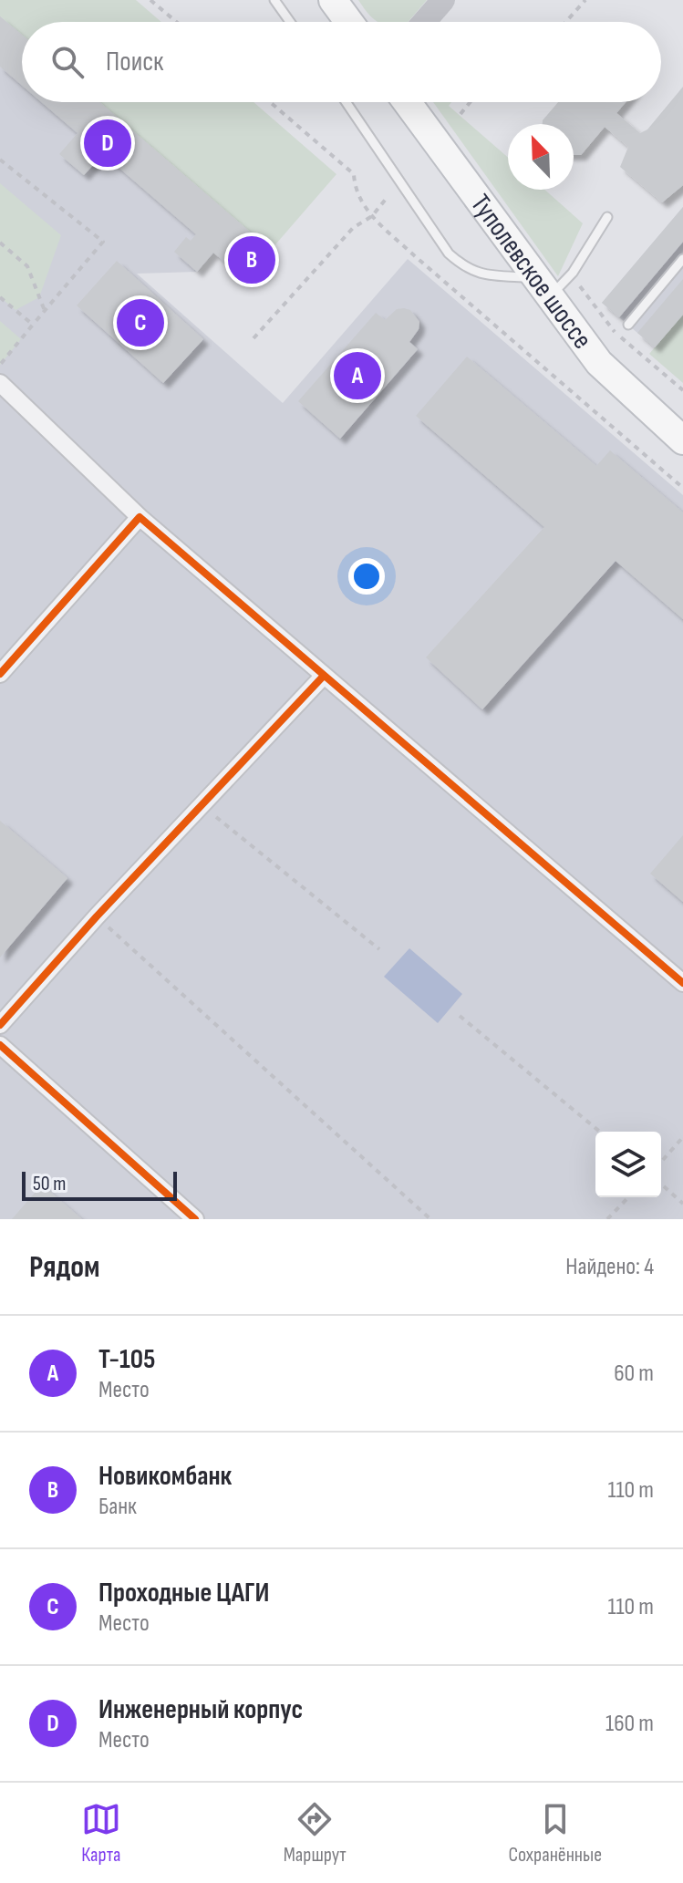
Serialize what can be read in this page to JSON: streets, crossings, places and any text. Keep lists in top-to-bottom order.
{
  "streets": {
    "main road": ["Туполевское шоссе"]
  },
  "scale_bar": "50 m",
  "north": "top left",
  "page": {
    "search": "Поиск",
    "pins": [
      "D",
      "B",
      "C",
      "A"
    ],
    "scale": "50 m",
    "heading": ["Рядом", "Найдено: 4"],
    "list": [
      {
        "mark": "A",
        "name": "Т-105",
        "note": "Место",
        "value": "60 m"
      },
      {
        "mark": "B",
        "name": "Новикомбанк",
        "note": "Банк",
        "value": "110 m"
      },
      {
        "mark": "C",
        "name": "Проходные ЦАГИ",
        "note": "Место",
        "value": "110 m"
      },
      {
        "mark": "D",
        "name": "Инженерный корпус",
        "note": "Место",
        "value": "160 m"
      }
    ],
    "nav": ["Карта", "Маршрут", "Сохранённые"]
  }
}
